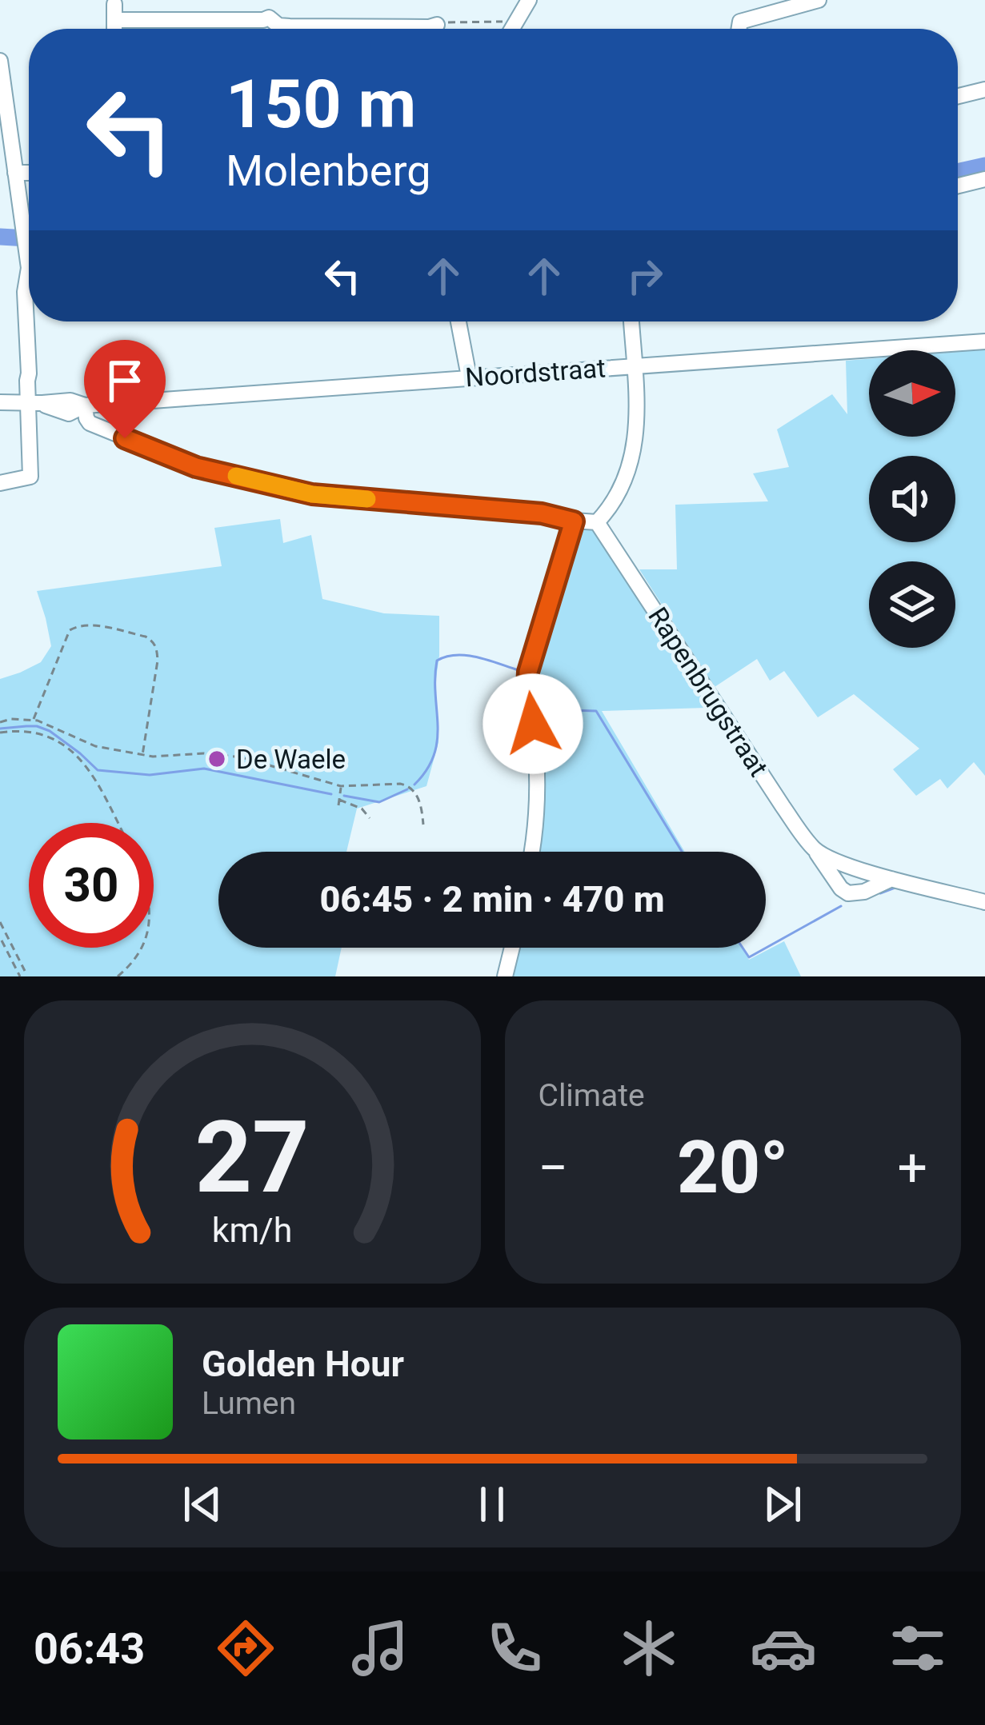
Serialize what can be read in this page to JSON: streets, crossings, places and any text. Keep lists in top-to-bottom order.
{
  "streets": {
    "street": ["Noordstraat", "Rapenbrugstraat"]
  },
  "places": ["De Waele"],
  "north": "right",
  "page": {
    "turn": ["150 m", "Molenberg"],
    "limit": "30",
    "trip": "06:45 · 2 min · 470 m",
    "tile": "Climate",
    "heat": ["−", "20°", "+"],
    "song": ["Golden Hour", "Lumen"],
    "tabs": "06:43",
    "gauge": ["27", "km/h"]
  }
}
